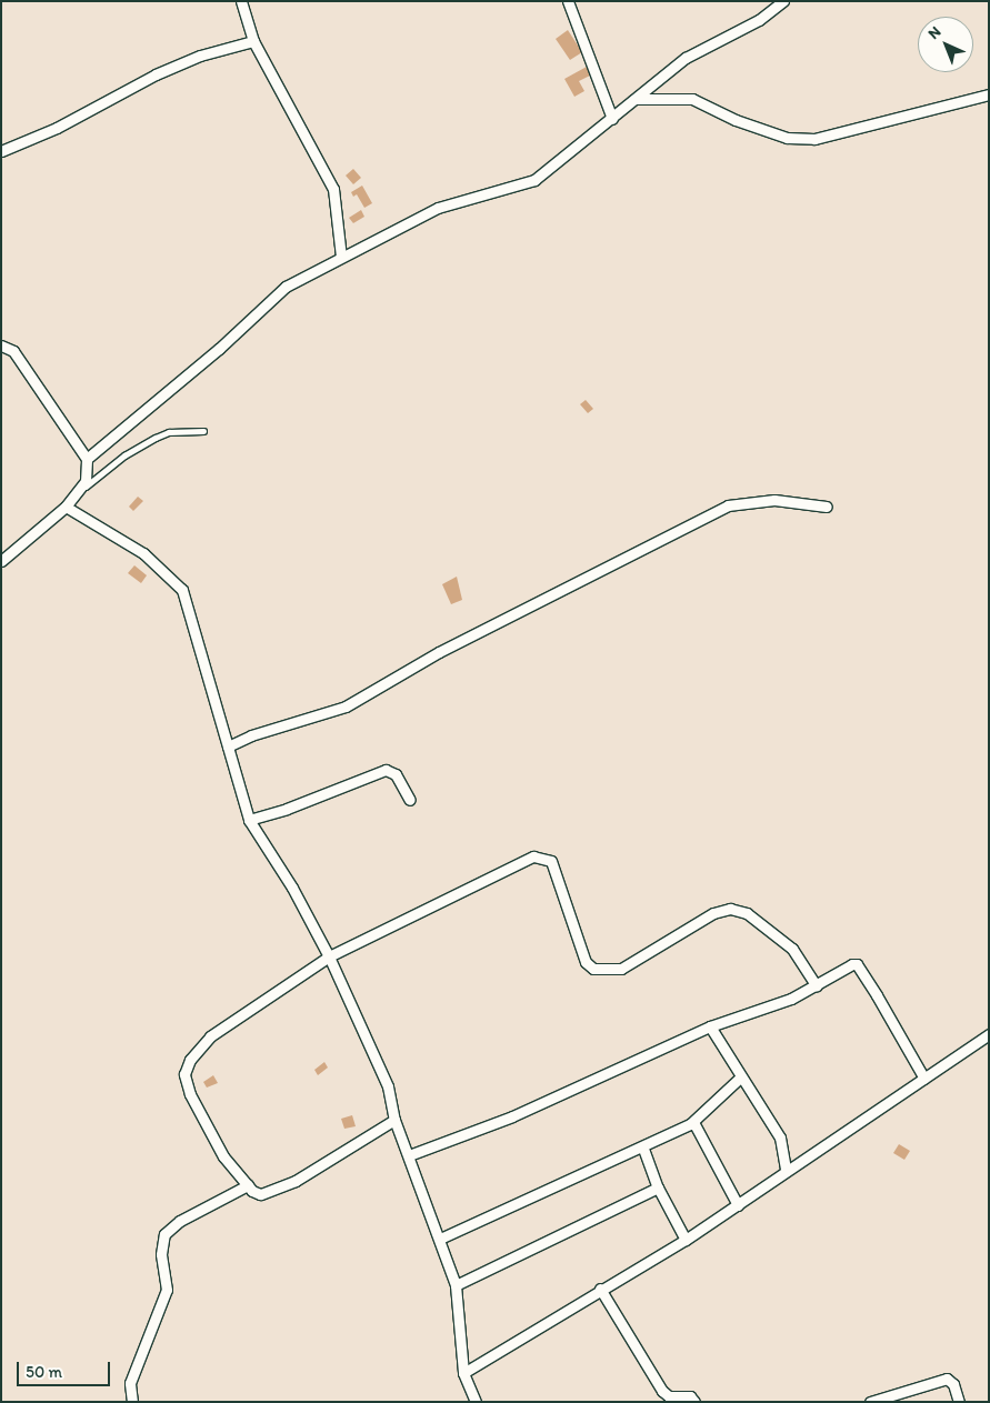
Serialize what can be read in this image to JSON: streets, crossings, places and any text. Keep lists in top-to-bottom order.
{
  "scale_bar": "50 m",
  "north": "top left"
}
